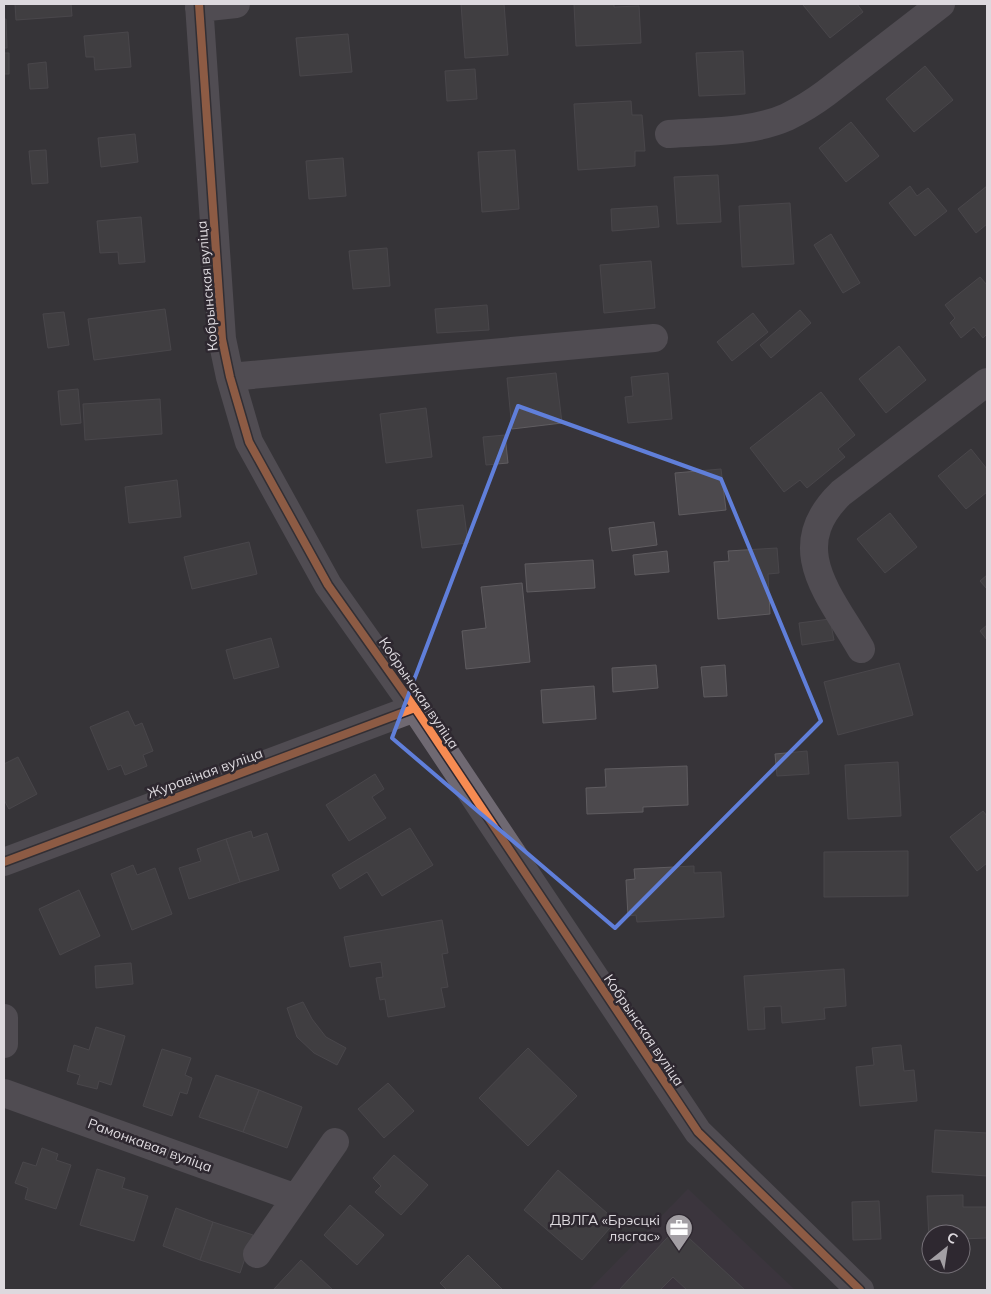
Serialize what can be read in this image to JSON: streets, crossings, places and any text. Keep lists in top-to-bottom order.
{
  "streets": {
    "street": ["Кобрынская вуліца", "Журавіная вуліца", "Рамонкавая вуліца"]
  },
  "crossings": [
    ["Кобрынская вуліца", "Журавіная вуліца"]
  ],
  "places": {
    "office": ["ДВЛГА «Брэсцкі лясгас»"]
  },
  "north": "top right"
}
